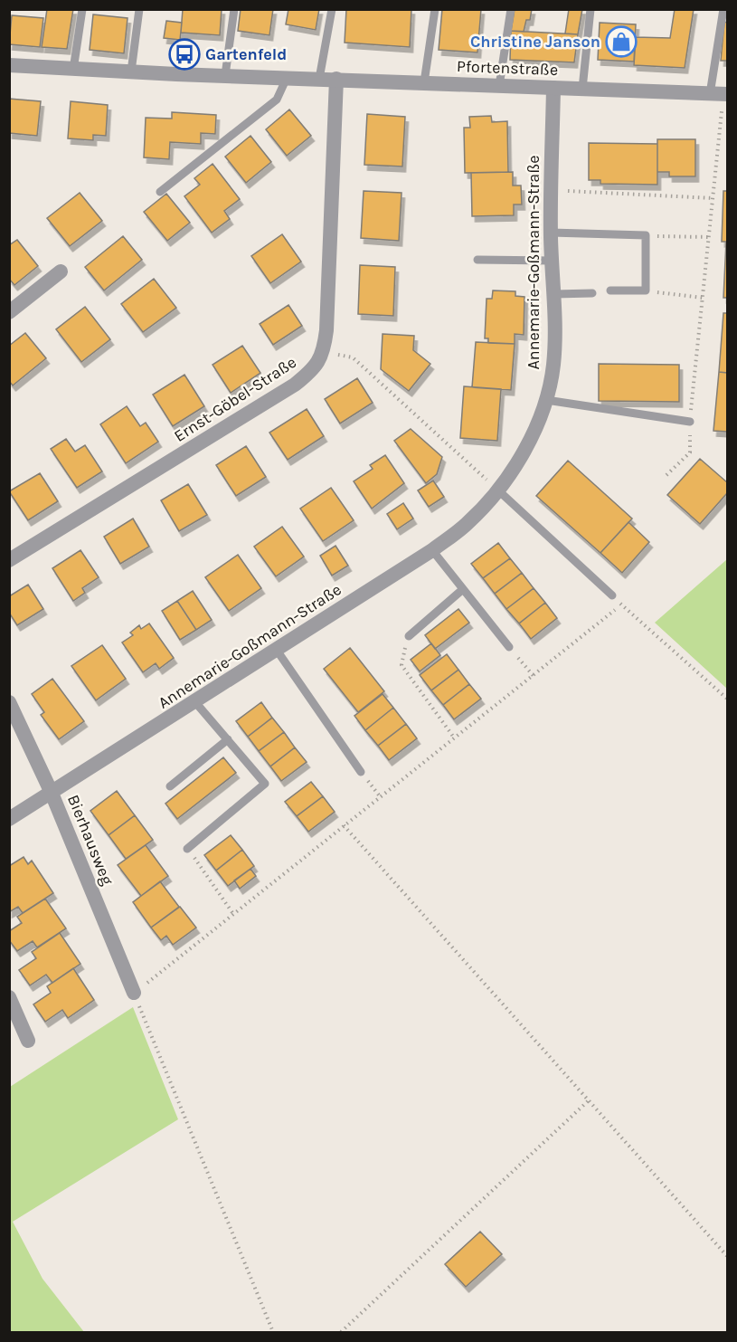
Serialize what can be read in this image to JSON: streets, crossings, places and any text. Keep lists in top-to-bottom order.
{
  "streets": {
    "street": [
      "Pfortenstraße",
      "Annemarie-Goßmann-Straße",
      "Ernst-Göbel-Straße",
      "Bierhausweg"
    ]
  },
  "crossings": [
    ["Pfortenstraße", "Annemarie-Goßmann-Straße"],
    ["Annemarie-Goßmann-Straße", "Bierhausweg"]
  ],
  "places": {
    "shop": ["Christine Janson"],
    "bus stop": ["Gartenfeld"]
  }
}
